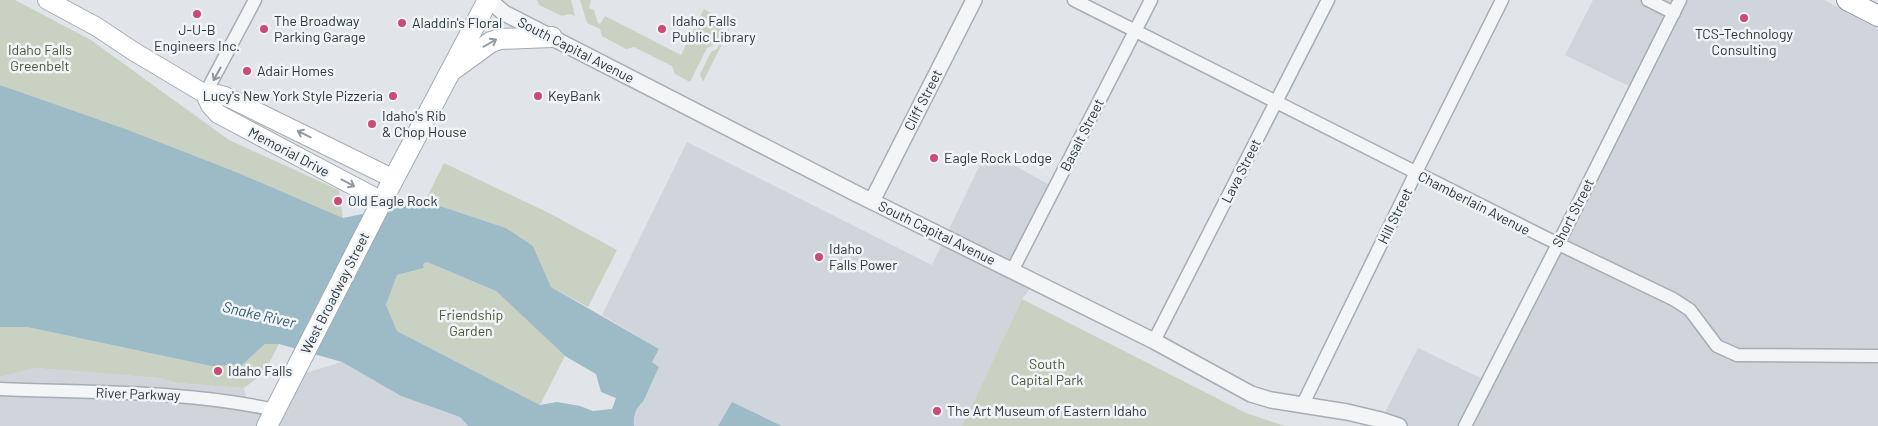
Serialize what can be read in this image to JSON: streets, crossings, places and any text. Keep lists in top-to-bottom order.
{
  "streets": {
    "main road": ["Memorial Drive", "West Broadway Street"],
    "street": [
      "South Capital Avenue",
      "Cliff Street",
      "Basalt Street",
      "Lava Street",
      "Chamberlain Avenue",
      "Short Street",
      "Hill Street",
      "River Parkway"
    ]
  },
  "crossings": [
    ["South Capital Avenue", "Cliff Street"],
    ["South Capital Avenue", "Basalt Street"],
    ["South Capital Avenue", "Lava Street"],
    ["South Capital Avenue", "Hill Street"],
    ["South Capital Avenue", "West Broadway Street"],
    ["Basalt Street", "Chamberlain Avenue"],
    ["Memorial Drive", "West Broadway Street"],
    ["Lava Street", "Chamberlain Avenue"],
    ["Chamberlain Avenue", "Short Street"],
    ["Chamberlain Avenue", "Hill Street"],
    ["West Broadway Street", "River Parkway"]
  ],
  "water": ["Snake River"],
  "parks": ["Idaho Falls Greenbelt", "Friendship Garden", "South Capital Park"],
  "places": [
    "J-U-B Engineers Inc.",
    "TCS-Technology Consulting",
    "Aladdin's Floral",
    "The Broadway Parking Garage",
    "Idaho Falls Public Library",
    "Adair Homes",
    "Lucy's New York Style Pizzeria",
    "KeyBank",
    "Idaho's Rib & Chop House",
    "Eagle Rock Lodge",
    "Old Eagle Rock",
    "Idaho Falls Power",
    "Idaho Falls",
    "The Art Museum of Eastern Idaho"
  ]
}
